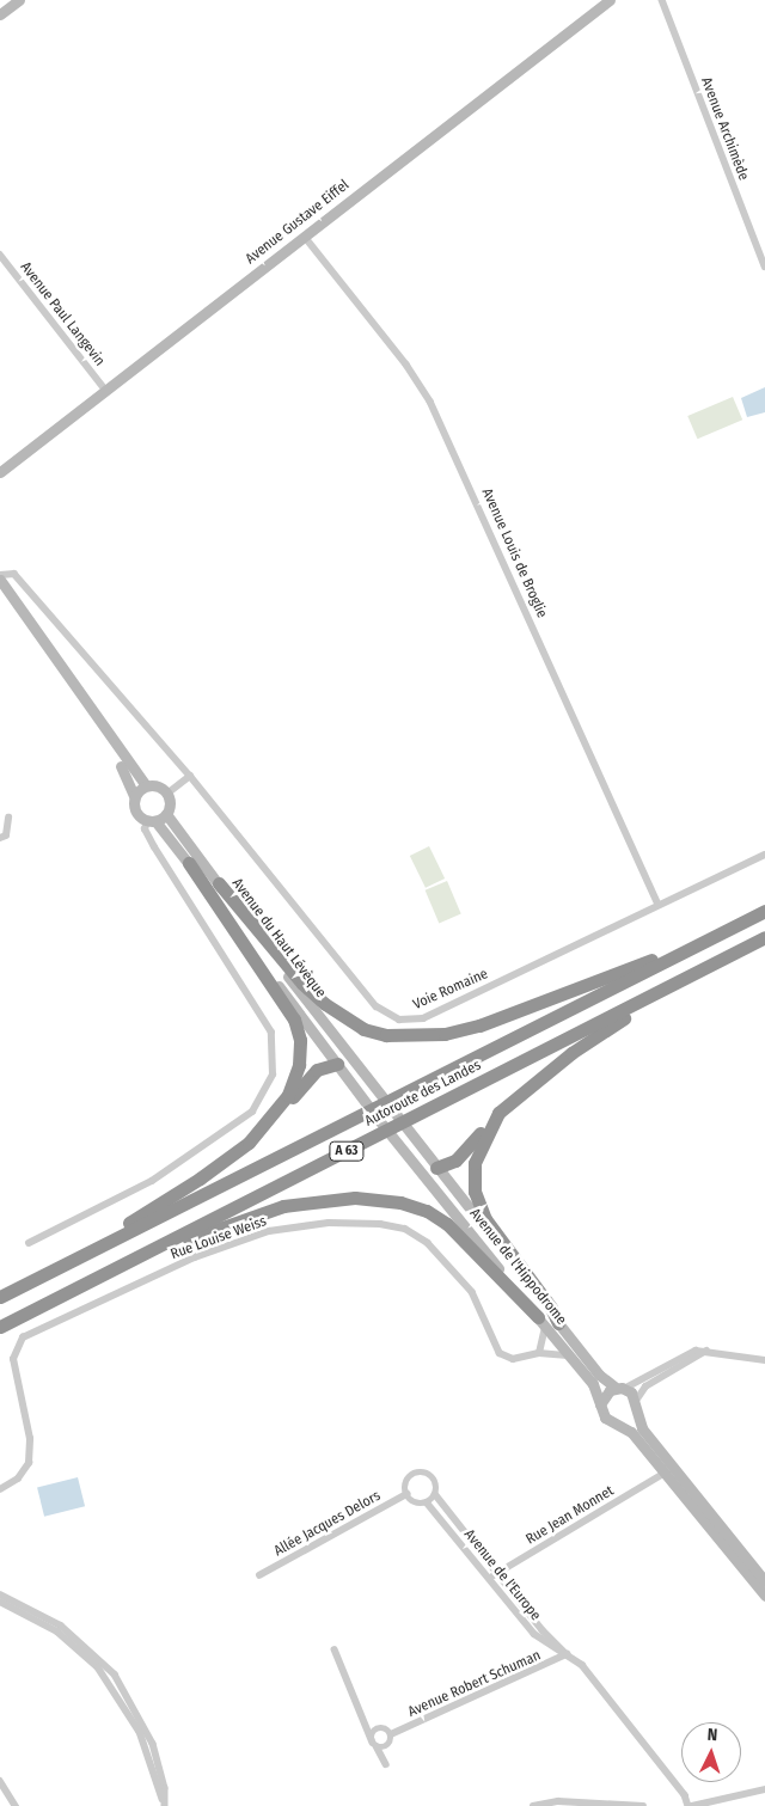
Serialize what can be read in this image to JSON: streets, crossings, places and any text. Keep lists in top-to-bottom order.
{
  "streets": {
    "highway": ["Autoroute des Landes", "A 63"],
    "main road": ["Avenue Gustave Eiffel", "Avenue du Haut Lévèque", "Avenue de l'Hippodrome"],
    "street": [
      "Avenue Archimède",
      "Avenue Paul Langevin",
      "Avenue Louis de Broglie",
      "Voie Romaine",
      "Rue Louise Weiss",
      "Rue Jean Monnet",
      "Allée Jacques Delors",
      "Avenue de l'Europe",
      "Avenue Robert Schuman"
    ]
  },
  "crossings": [
    ["Avenue Gustave Eiffel", "Avenue Paul Langevin"],
    ["Avenue Gustave Eiffel", "Avenue Louis de Broglie"],
    ["Avenue Louis de Broglie", "Voie Romaine"],
    ["Rue Louise Weiss", "Avenue de l'Hippodrome"],
    ["Rue Jean Monnet", "Avenue de l'Europe"],
    ["Allée Jacques Delors", "Avenue de l'Europe"],
    ["Avenue de l'Europe", "Avenue Robert Schuman"]
  ],
  "north": "top"
}
